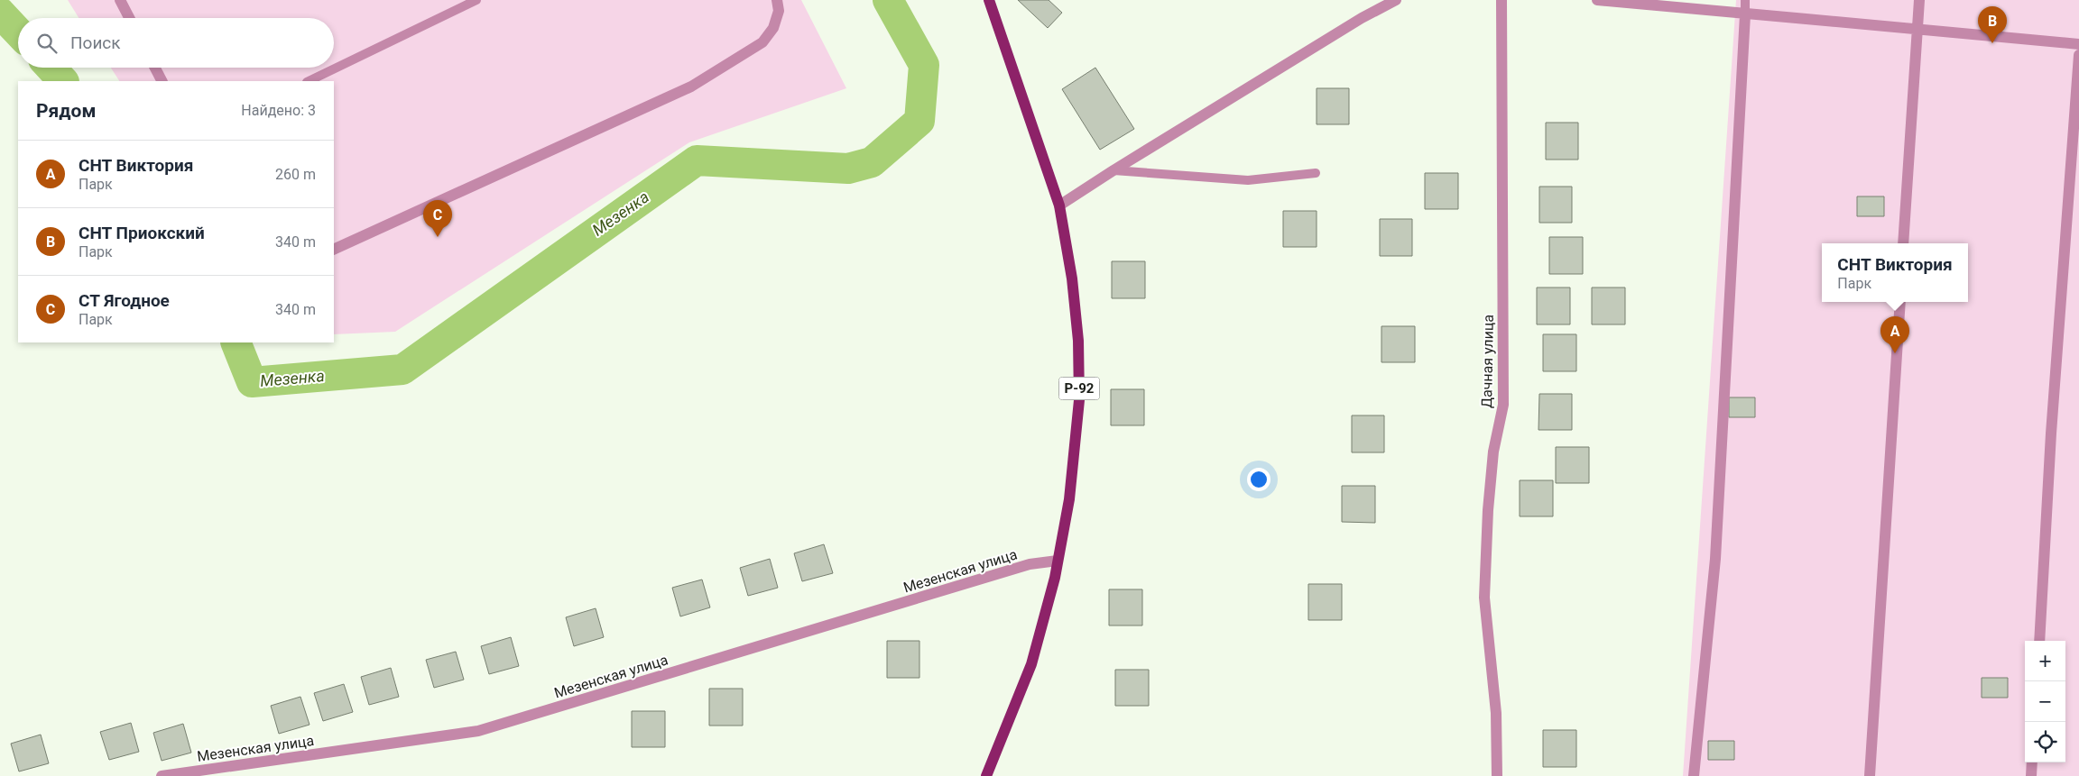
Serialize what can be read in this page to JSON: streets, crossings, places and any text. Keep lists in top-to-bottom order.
{
  "streets": {
    "main road": ["Р-92"],
    "street": ["Дачная улица", "Мезенская улица"]
  },
  "crossings": [
    ["Р-92", "Мезенская улица"]
  ],
  "water": ["Мезенка"],
  "page": {
    "pins": ["B", "C", "A"],
    "search": "Поиск",
    "heading": ["Рядом", "Найдено: 3"],
    "list": [
      {
        "mark": "A",
        "name": "СНТ Виктория",
        "note": "Парк",
        "value": "260 m"
      },
      {
        "mark": "B",
        "name": "СНТ Приокский",
        "note": "Парк",
        "value": "340 m"
      },
      {
        "mark": "C",
        "name": "СТ Ягодное",
        "note": "Парк",
        "value": "340 m"
      }
    ],
    "popup": ["СНТ Виктория", "Парк"],
    "map_buttons": ["+", "−"]
  }
}
